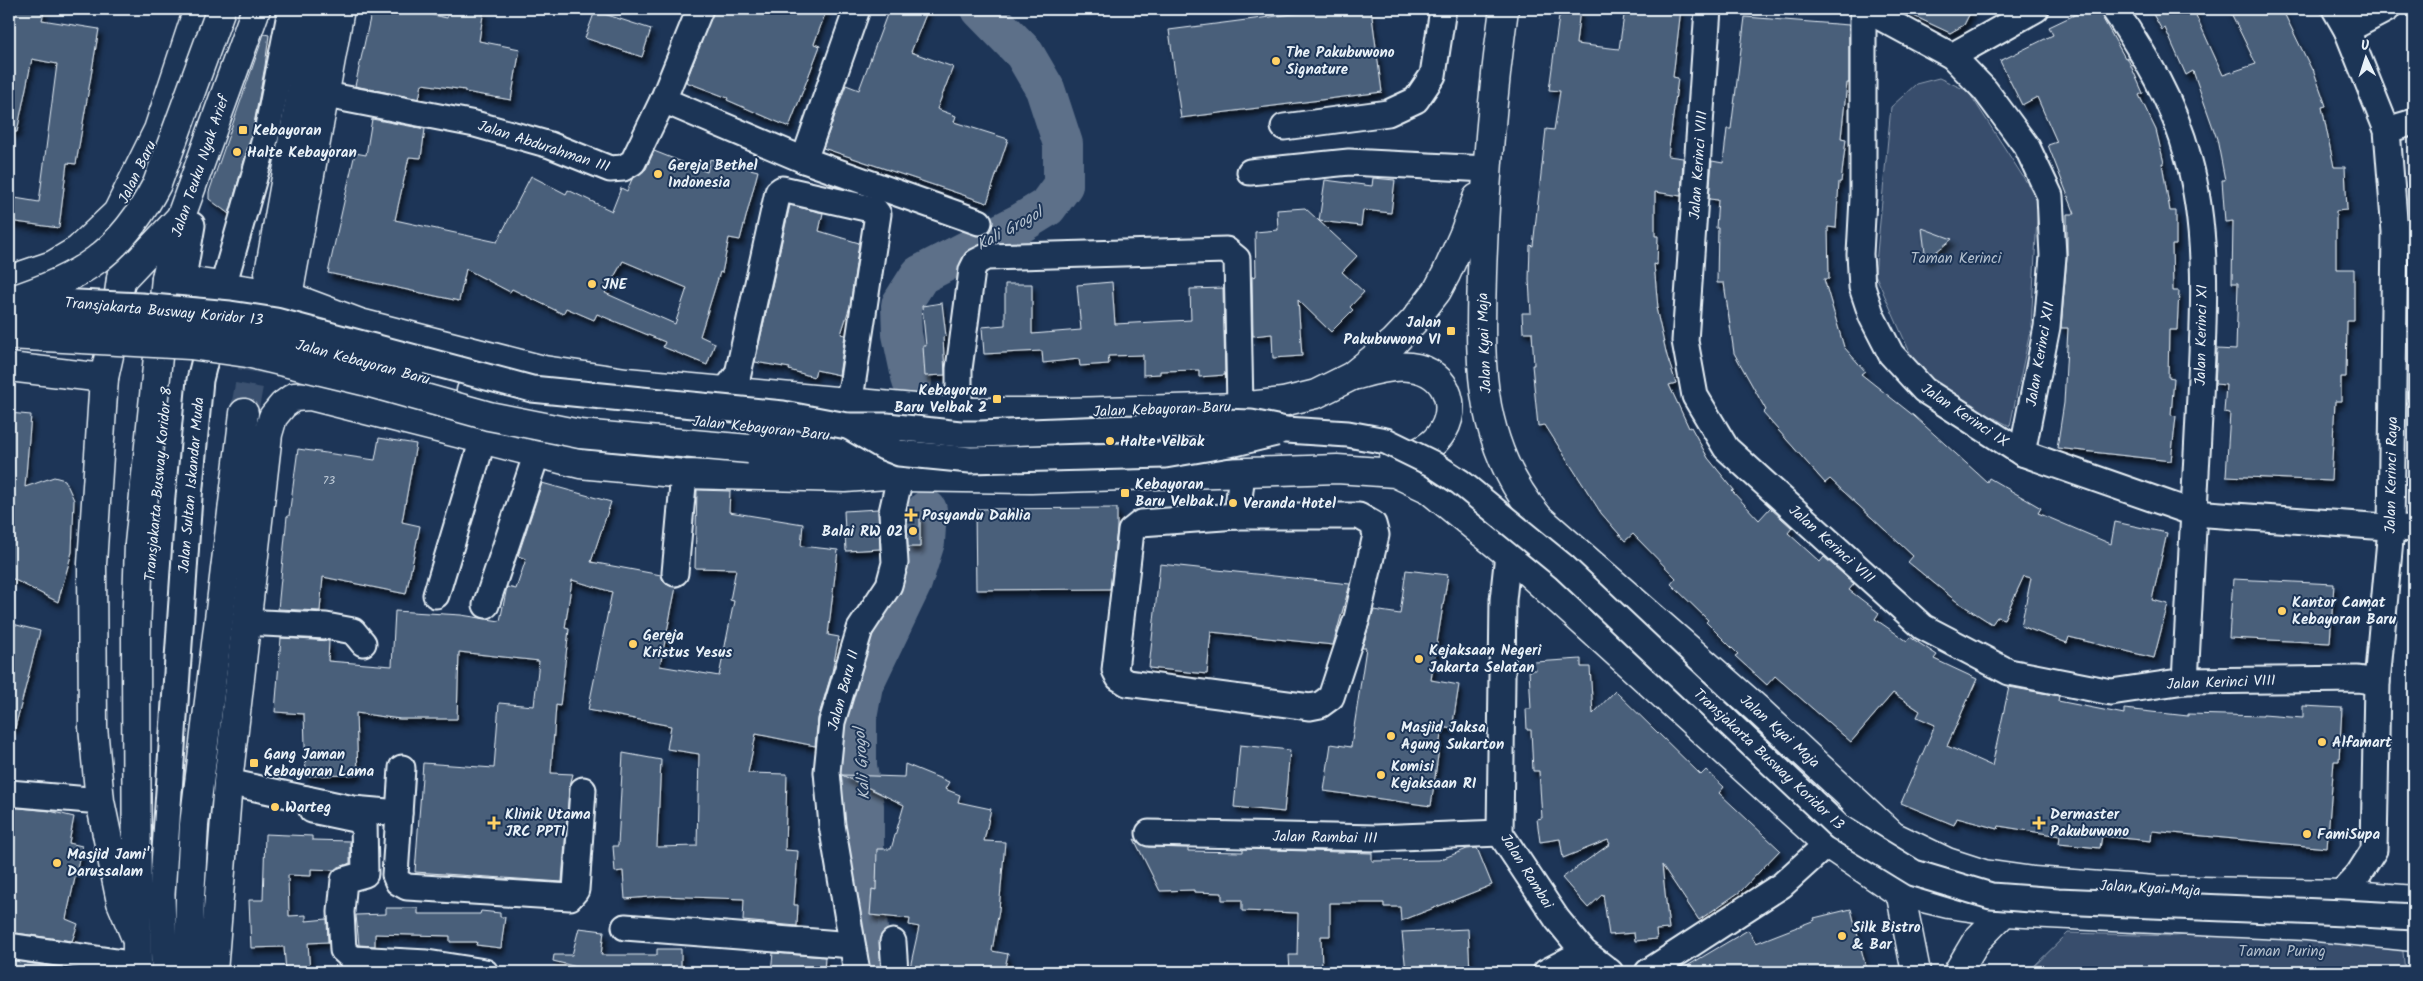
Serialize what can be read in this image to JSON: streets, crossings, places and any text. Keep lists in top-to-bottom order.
{
  "streets": {
    "main road": [
      "Jalan Teuku Nyak Arief",
      "Jalan Baru",
      "Jalan Kyai Maja",
      "Jalan Kebayoran Baru"
    ],
    "street": [
      "Jalan Abdurahman III",
      "Jalan Kerinci VIII",
      "Transjakarta Busway Koridor 13",
      "Jalan Kerinci XI",
      "Jalan Kerinci XII",
      "Jalan Kerinci IX",
      "Jalan Kerinci Raya",
      "Transjakarta Busway Koridor 8",
      "Jalan Sultan Iskandar Muda",
      "Jalan Baru II",
      "Jalan Rambai III",
      "Jalan Rambai"
    ]
  },
  "crossings": [
    ["Jalan Kerinci VIII", "Jalan Kerinci XI"],
    ["Jalan Kerinci VIII", "Jalan Kerinci Raya"],
    ["Jalan Teuku Nyak Arief", "Transjakarta Busway Koridor 8"],
    ["Jalan Kerinci XI", "Jalan Kerinci IX"],
    ["Jalan Kyai Maja", "Jalan Kebayoran Baru"],
    ["Jalan Kyai Maja", "Jalan Kerinci Raya"],
    ["Jalan Kyai Maja", "Jalan Rambai"],
    ["Jalan Kerinci XII", "Jalan Kerinci IX"],
    ["Jalan Kebayoran Baru", "Jalan Baru II"],
    ["Jalan Kerinci IX", "Jalan Kerinci Raya"],
    ["Jalan Rambai III", "Jalan Rambai"]
  ],
  "water": ["Kali Grogol"],
  "parks": ["Taman Kerinci", "Taman Puring"],
  "places": {
    "other": [
      "The Pakubuwono Signature",
      "Halte Kebayoran",
      "Gereja Bethel Indonesia",
      "JNE",
      "Halte Velbak",
      "Veranda Hotel",
      "Balai RW 02",
      "Kantor Camat Kebayoran Baru",
      "Gereja Kristus Yesus",
      "Kejaksaan Negeri Jakarta Selatan",
      "Masjid Jaksa Agung Sukarton",
      "Alfamart",
      "Komisi Kejaksaan RI",
      "Warteg",
      "FamiSupa",
      "Masjid Jami' Darussalam",
      "Silk Bistro & Bar"
    ],
    "transit": [
      "Kebayoran",
      "Jalan Pakubuwono VI",
      "Kebayoran Baru Velbak 2",
      "Kebayoran Baru Velbak 1",
      "Gang Jaman Kebayoran Lama"
    ],
    "health": ["Posyandu Dahlia", "Klinik Utama JRC PPTI", "Dermaster Pakubuwono"]
  },
  "house_numbers": ["73"],
  "north": "top"
}
